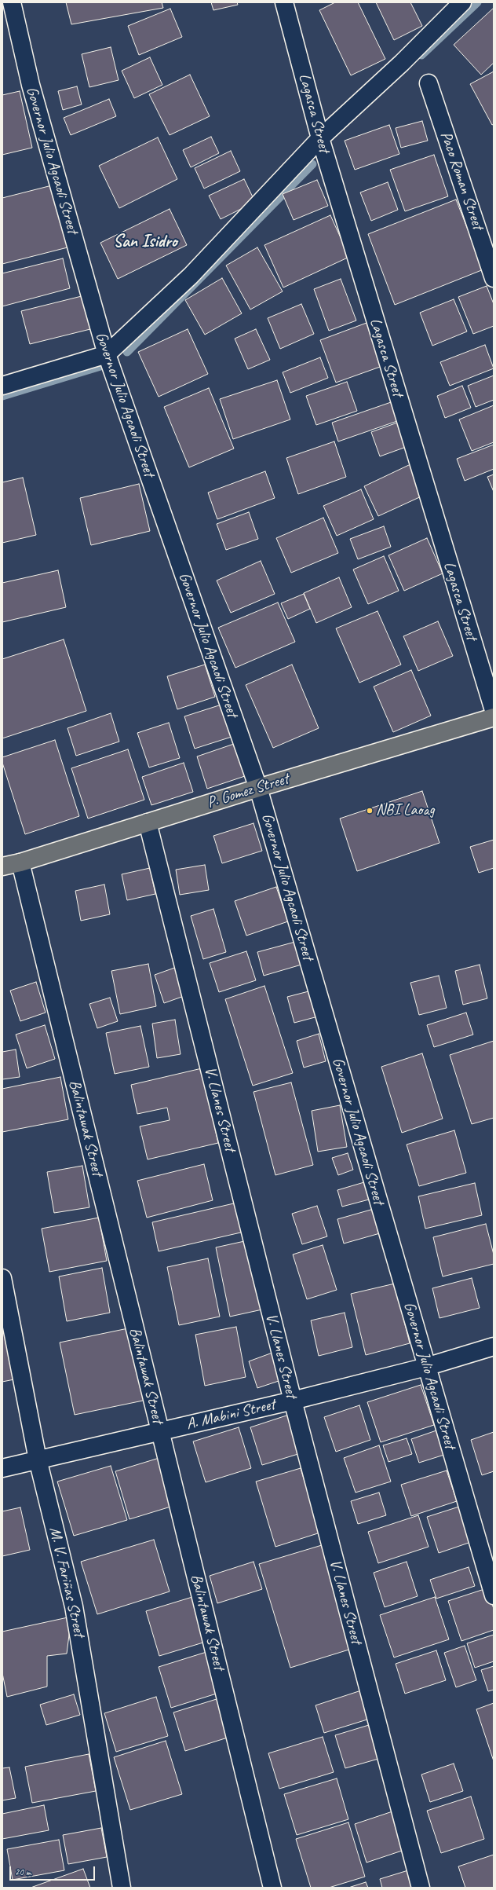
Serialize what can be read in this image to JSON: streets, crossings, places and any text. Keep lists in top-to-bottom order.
{
  "streets": {
    "main road": ["P. Gomez Street"],
    "street": [
      "Lagasca Street",
      "Governor Julio Agcaoli Street",
      "Paco Roman Street",
      "V. Llanes Street",
      "Balintawak Street",
      "A. Mabini Street",
      "M. V. Fariñas Street"
    ]
  },
  "crossings": [
    ["Governor Julio Agcaoli Street", "P. Gomez Street"],
    ["Governor Julio Agcaoli Street", "A. Mabini Street"],
    ["P. Gomez Street", "V. Llanes Street"],
    ["P. Gomez Street", "Balintawak Street"],
    ["V. Llanes Street", "A. Mabini Street"],
    ["Balintawak Street", "A. Mabini Street"],
    ["A. Mabini Street", "M. V. Fariñas Street"]
  ],
  "districts": ["San Isidro"],
  "places": ["NBI Laoag"],
  "scale_bar": "20 m"
}
